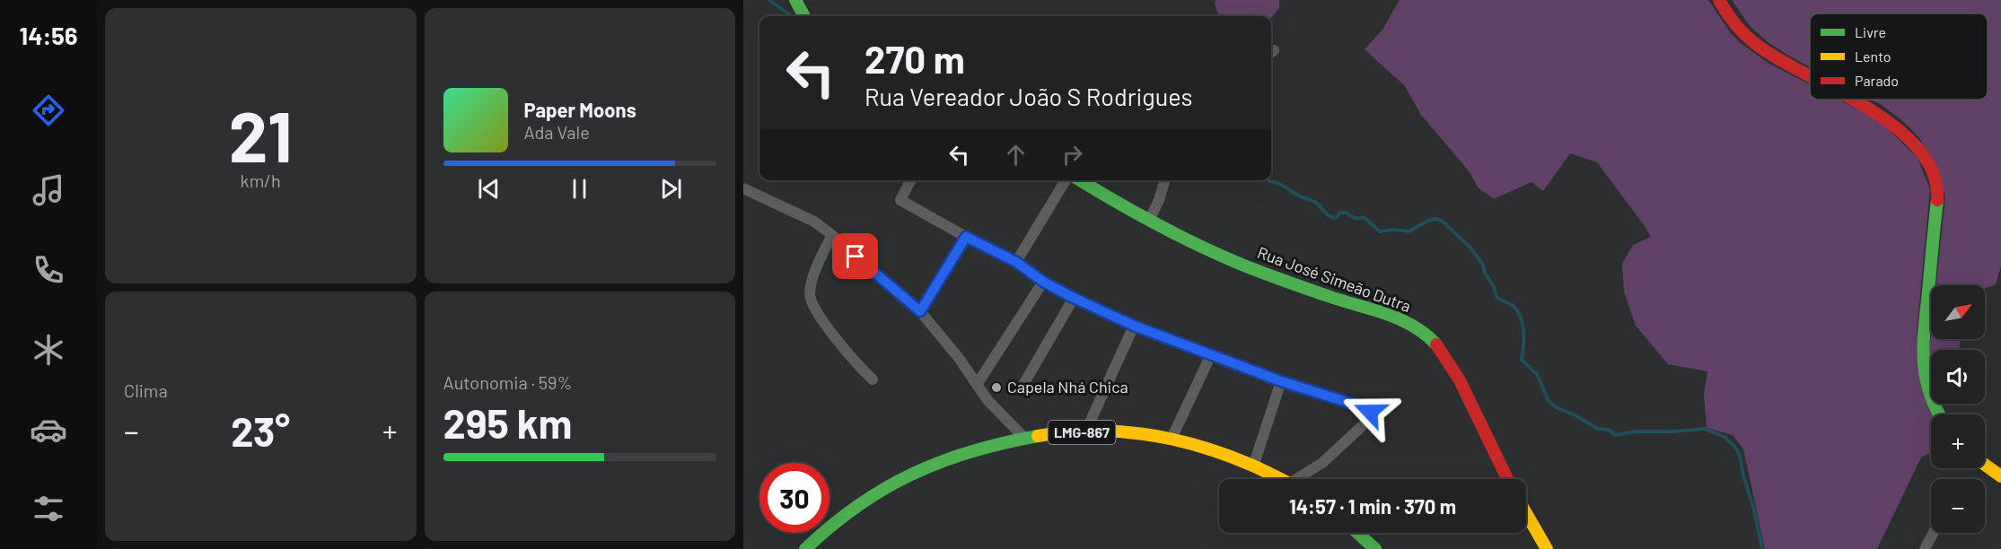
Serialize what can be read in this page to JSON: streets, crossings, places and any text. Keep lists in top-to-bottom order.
{
  "streets": {
    "main road": ["Rua José Simeão Dutra", "LMG-867"]
  },
  "places": ["Capela Nhá Chica"],
  "legend": ["Livre", "Lento", "Parado"],
  "north": "top right",
  "page": {
    "tabs": "14:56",
    "tile": [
      ["21", "km/h"],
      "Clima",
      ["Autonomia · 59%", "295 km"]
    ],
    "turn": ["270 m", "Rua Vereador João S Rodrigues"],
    "song": ["Paper Moons", "Ada Vale"],
    "map_buttons": ["+", "−"],
    "heat": ["−", "23°", "+"],
    "limit": "30",
    "trip": "14:57 · 1 min · 370 m"
  }
}
